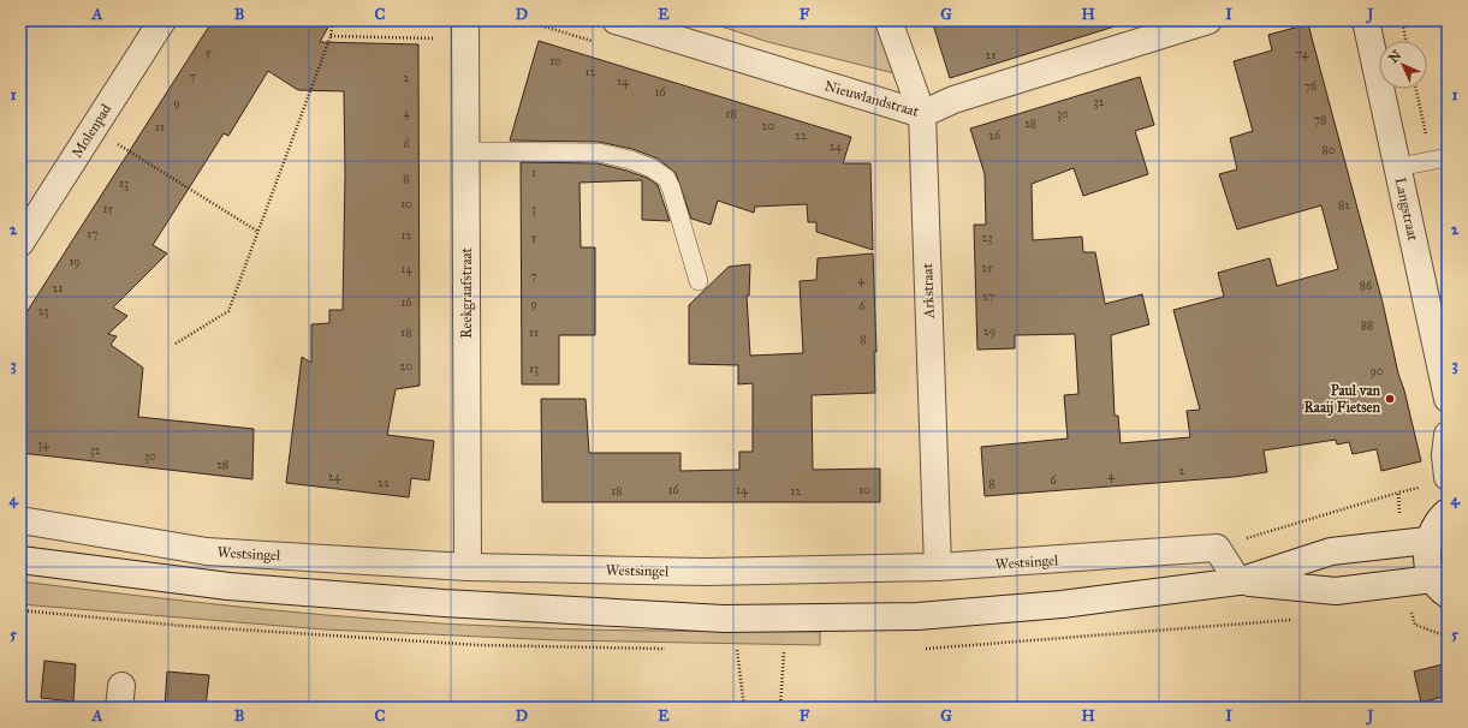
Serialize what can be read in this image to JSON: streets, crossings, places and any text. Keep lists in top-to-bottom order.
{
  "streets": {
    "street": [
      "Nieuwlandstraat",
      "Molenpad",
      "Langstraat",
      "Arkstraat",
      "Reekgraafstraat",
      "Westsingel"
    ]
  },
  "crossings": [
    ["Nieuwlandstraat", "Arkstraat"],
    ["Arkstraat", "Westsingel"],
    ["Reekgraafstraat", "Westsingel"]
  ],
  "places": ["Paul van Raaij Fietsen"],
  "house_numbers": [
    "5",
    "74",
    "21",
    "10",
    "12",
    "7",
    "2",
    "14",
    "76",
    "16",
    "32",
    "9",
    "4",
    "18",
    "30",
    "78",
    "28",
    "20",
    "11",
    "22",
    "26",
    "6",
    "24",
    "80",
    "1",
    "8",
    "13",
    "10",
    "82",
    "15",
    "3",
    "17",
    "12",
    "5",
    "23",
    "19",
    "25",
    "14",
    "7",
    "4",
    "86",
    "21",
    "27",
    "16",
    "9",
    "6",
    "23",
    "88",
    "29",
    "18",
    "11",
    "8",
    "20",
    "13",
    "90",
    "34",
    "32",
    "30",
    "28",
    "2",
    "4",
    "24",
    "6",
    "22",
    "8",
    "16",
    "14",
    "10",
    "18",
    "12"
  ],
  "north": "top left",
  "grid": {
    "columns": [
      "A",
      "B",
      "C",
      "D",
      "E",
      "F",
      "G",
      "H",
      "I",
      "J"
    ],
    "rows": [
      "1",
      "2",
      "3",
      "4",
      "5"
    ]
  }
}
